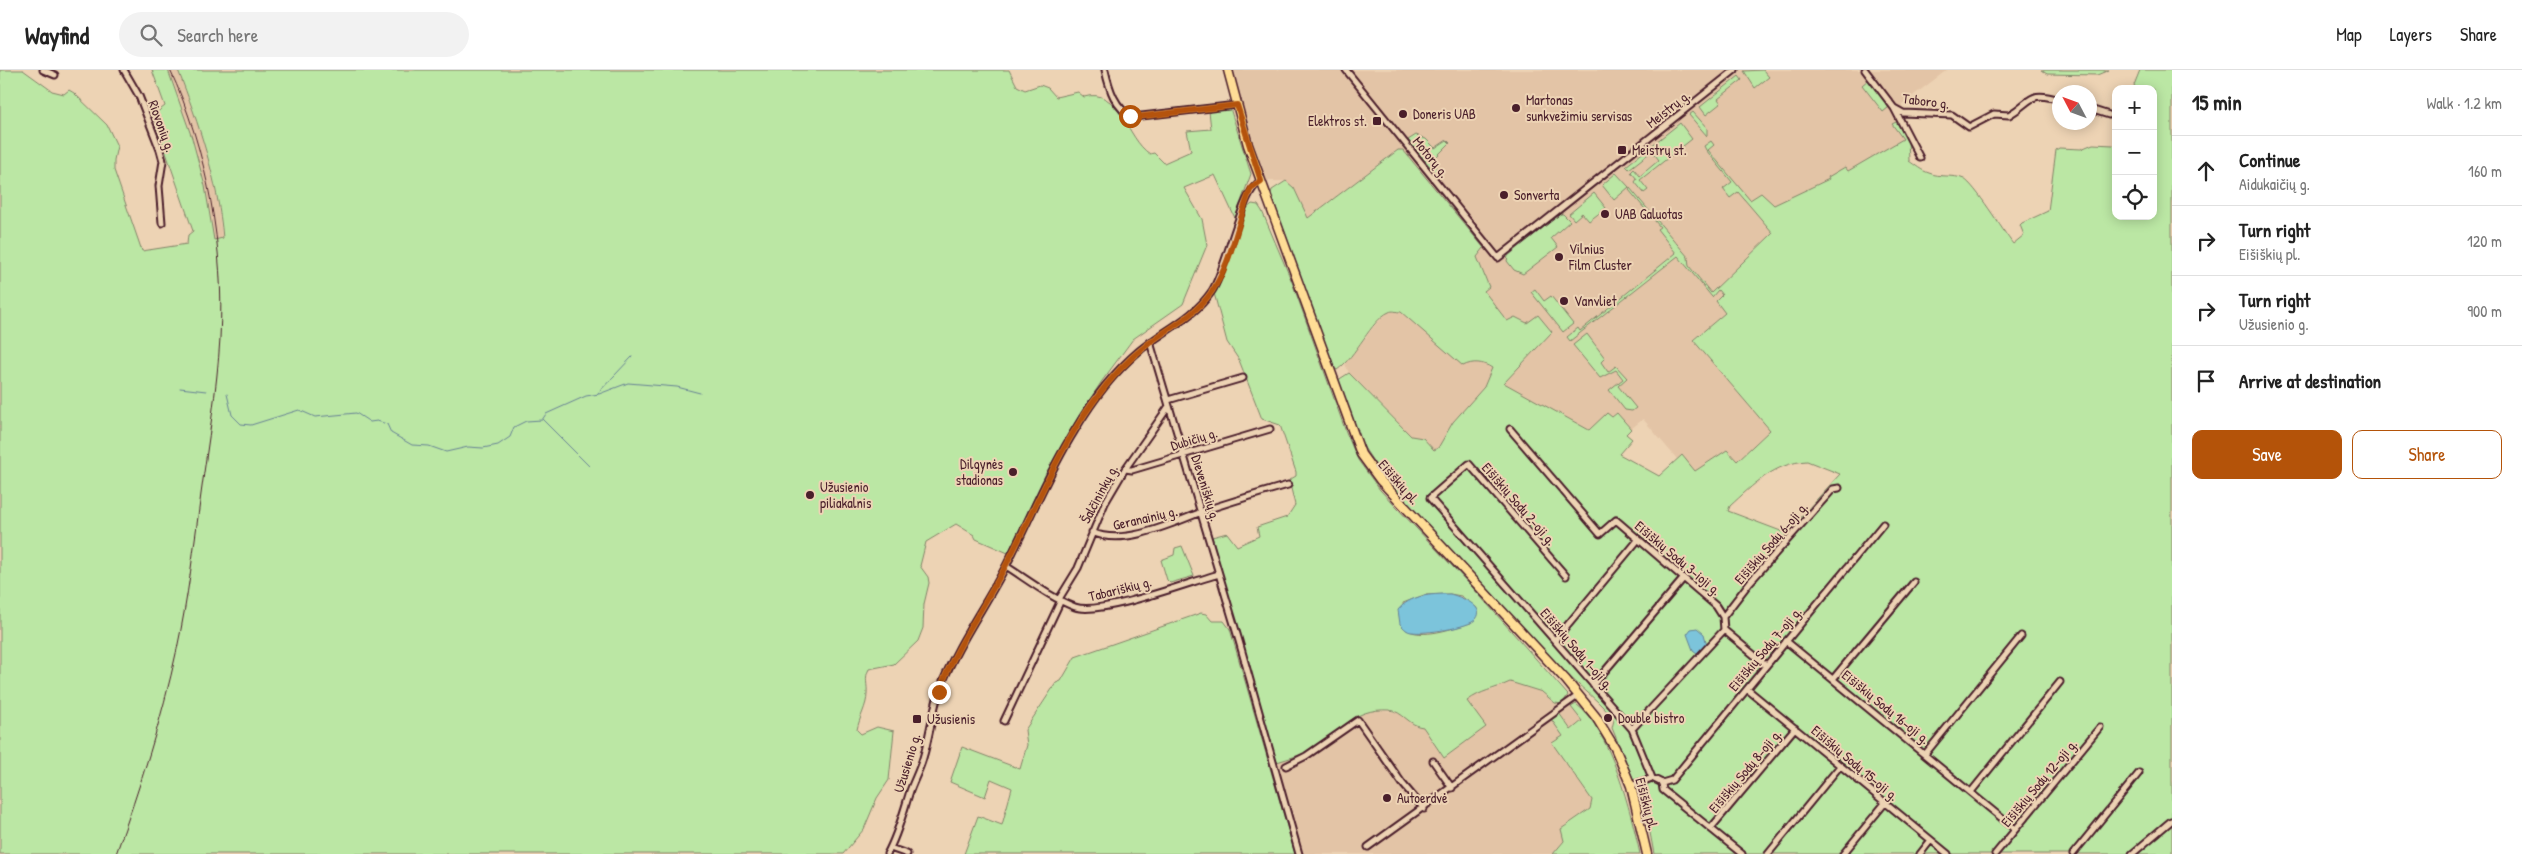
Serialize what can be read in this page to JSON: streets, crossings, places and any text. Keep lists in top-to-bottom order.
{
  "streets": {
    "main road": ["Eišiškių pl."],
    "street": [
      "Taboro g.",
      "Meistrų g.",
      "Riovonių g.",
      "Motorų g.",
      "Dubičių g.",
      "Dieveniškių g.",
      "Šalčininkų g.",
      "Eišiškių Sodų 2-oji g.",
      "Geranainių g.",
      "Eišiškių Sodų 6-oji g.",
      "Eišiškių Sodų 3-ioji g.",
      "Tabariškių g.",
      "Eišiškių Sodų 1-oji g.",
      "Eišiškių Sodų 7-oji g.",
      "Eišiškių Sodų 16-oji g.",
      "Užusienio g.",
      "Eišiškių Sodų 15-oji g.",
      "Eišiškių Sodų 8-oji g.",
      "Eišiškių Sodų 12-oji g."
    ]
  },
  "crossings": [
    ["Meistrų g.", "Motorų g."],
    ["Dubičių g.", "Dieveniškių g."],
    ["Dubičių g.", "Šalčininkų g."],
    ["Eišiškių pl.", "Užusienio g."],
    ["Dieveniškių g.", "Šalčininkų g."],
    ["Dieveniškių g.", "Geranainių g."],
    ["Dieveniškių g.", "Tabariškių g."],
    ["Dieveniškių g.", "Užusienio g."],
    ["Šalčininkų g.", "Geranainių g."],
    ["Šalčininkų g.", "Tabariškių g."],
    ["Eišiškių Sodų 2-oji g.", "Eišiškių Sodų 1-oji g."],
    ["Eišiškių Sodų 6-oji g.", "Eišiškių Sodų 3-ioji g."],
    ["Tabariškių g.", "Užusienio g."],
    ["Eišiškių Sodų 7-oji g.", "Eišiškių Sodų 16-oji g."],
    ["Eišiškių Sodų 7-oji g.", "Eišiškių Sodų 15-oji g."],
    ["Eišiškių Sodų 16-oji g.", "Eišiškių Sodų 12-oji g."],
    ["Eišiškių Sodų 15-oji g.", "Eišiškių Sodų 8-oji g."]
  ],
  "places": {
    "other": [
      "Martonas sunkvežimiu servisas",
      "Doneris UAB",
      "Sonverta",
      "UAB Galuotas",
      "Vilnius Film Cluster",
      "Vanvliet",
      "Dilgynės stadionas",
      "Užusienio piliakalnis",
      "Double bistro",
      "Autoerdvė"
    ],
    "transit": ["Elektros st.", "Meistrų st.", "Užusienis"]
  },
  "north": "top left",
  "page": {
    "header": "Wayfind",
    "search": "Search here",
    "nav": ["Map", "Layers", "Share"],
    "heading": ["15 min", "Walk · 1.2 km"],
    "map_buttons": ["+", "−"],
    "list": [
      ["Continue", "Aidukaičių g.", "160 m"],
      ["Turn right", "Eišiškių pl.", "120 m"],
      ["Turn right", "Užusienio g.", "900 m"],
      "Arrive at destination"
    ],
    "buttons": ["Save", "Share"]
  }
}
